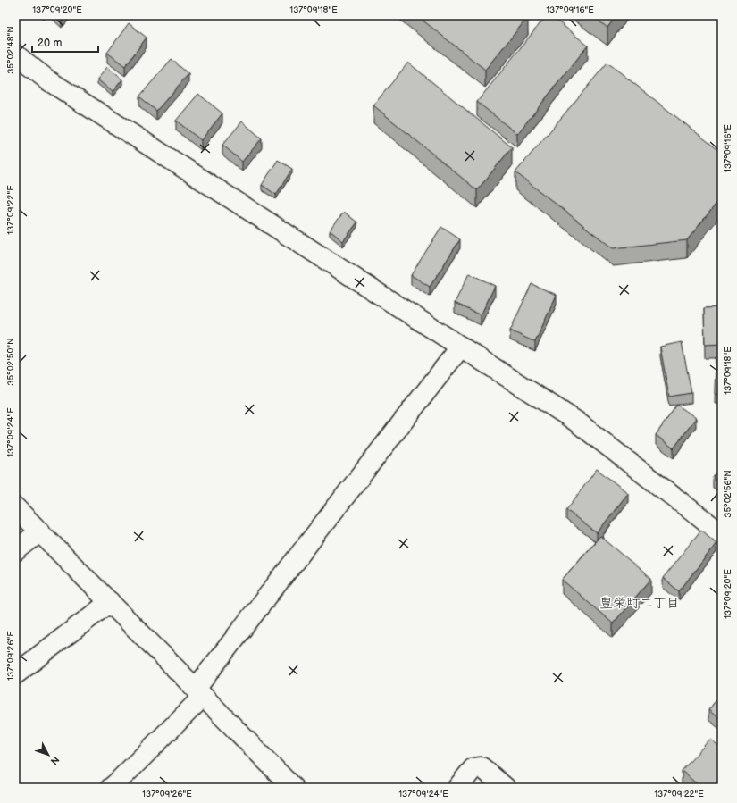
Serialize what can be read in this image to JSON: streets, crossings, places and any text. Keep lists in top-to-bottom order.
{
  "districts": ["豊栄町二丁目"],
  "scale_bar": "20 m",
  "north": "bottom right",
  "coordinates": [
    "137°09'20\"E",
    "137°09'18\"E",
    "137°09'16\"E",
    "35°02'48\"N",
    "137°09'22\"E",
    "35°02'50\"N",
    "137°09'24\"E",
    "35°02'56\"N",
    "137°09'26\"E"
  ]
}
